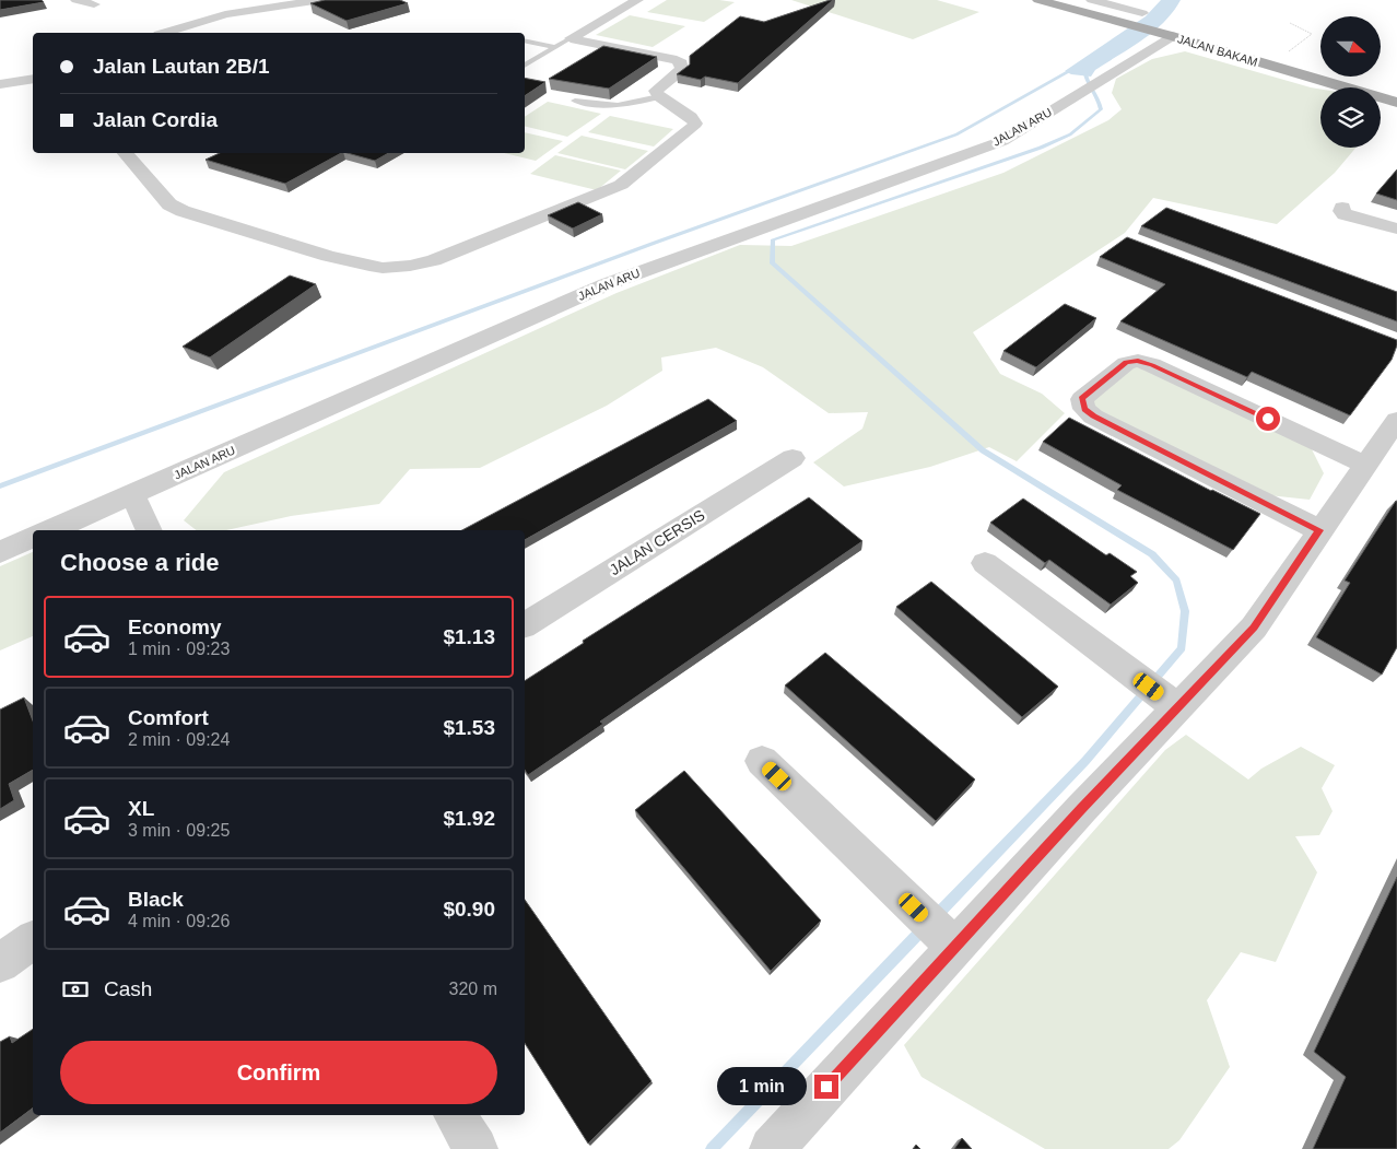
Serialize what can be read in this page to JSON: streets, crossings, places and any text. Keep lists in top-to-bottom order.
{
  "streets": {
    "main road": ["JALAN BAKAM"],
    "street": ["JALAN ARU", "JALAN CERSIS"]
  },
  "crossings": [
    ["JALAN BAKAM", "JALAN ARU"]
  ],
  "north": "right",
  "page": {
    "banner": ["Jalan Lautan 2B/1", "Jalan Cordia"],
    "heading": "Choose a ride",
    "list": [
      {
        "name": "Economy",
        "note": "1 min · 09:23",
        "value": "$1.13"
      },
      {
        "name": "Comfort",
        "note": "2 min · 09:24",
        "value": "$1.53"
      },
      {
        "name": "XL",
        "note": "3 min · 09:25",
        "value": "$1.92"
      },
      {
        "name": "Black",
        "note": "4 min · 09:26",
        "value": "$0.90"
      }
    ],
    "pay": ["Cash", "320 m"],
    "buttons": "Confirm",
    "bubble": "1 min"
  }
}
